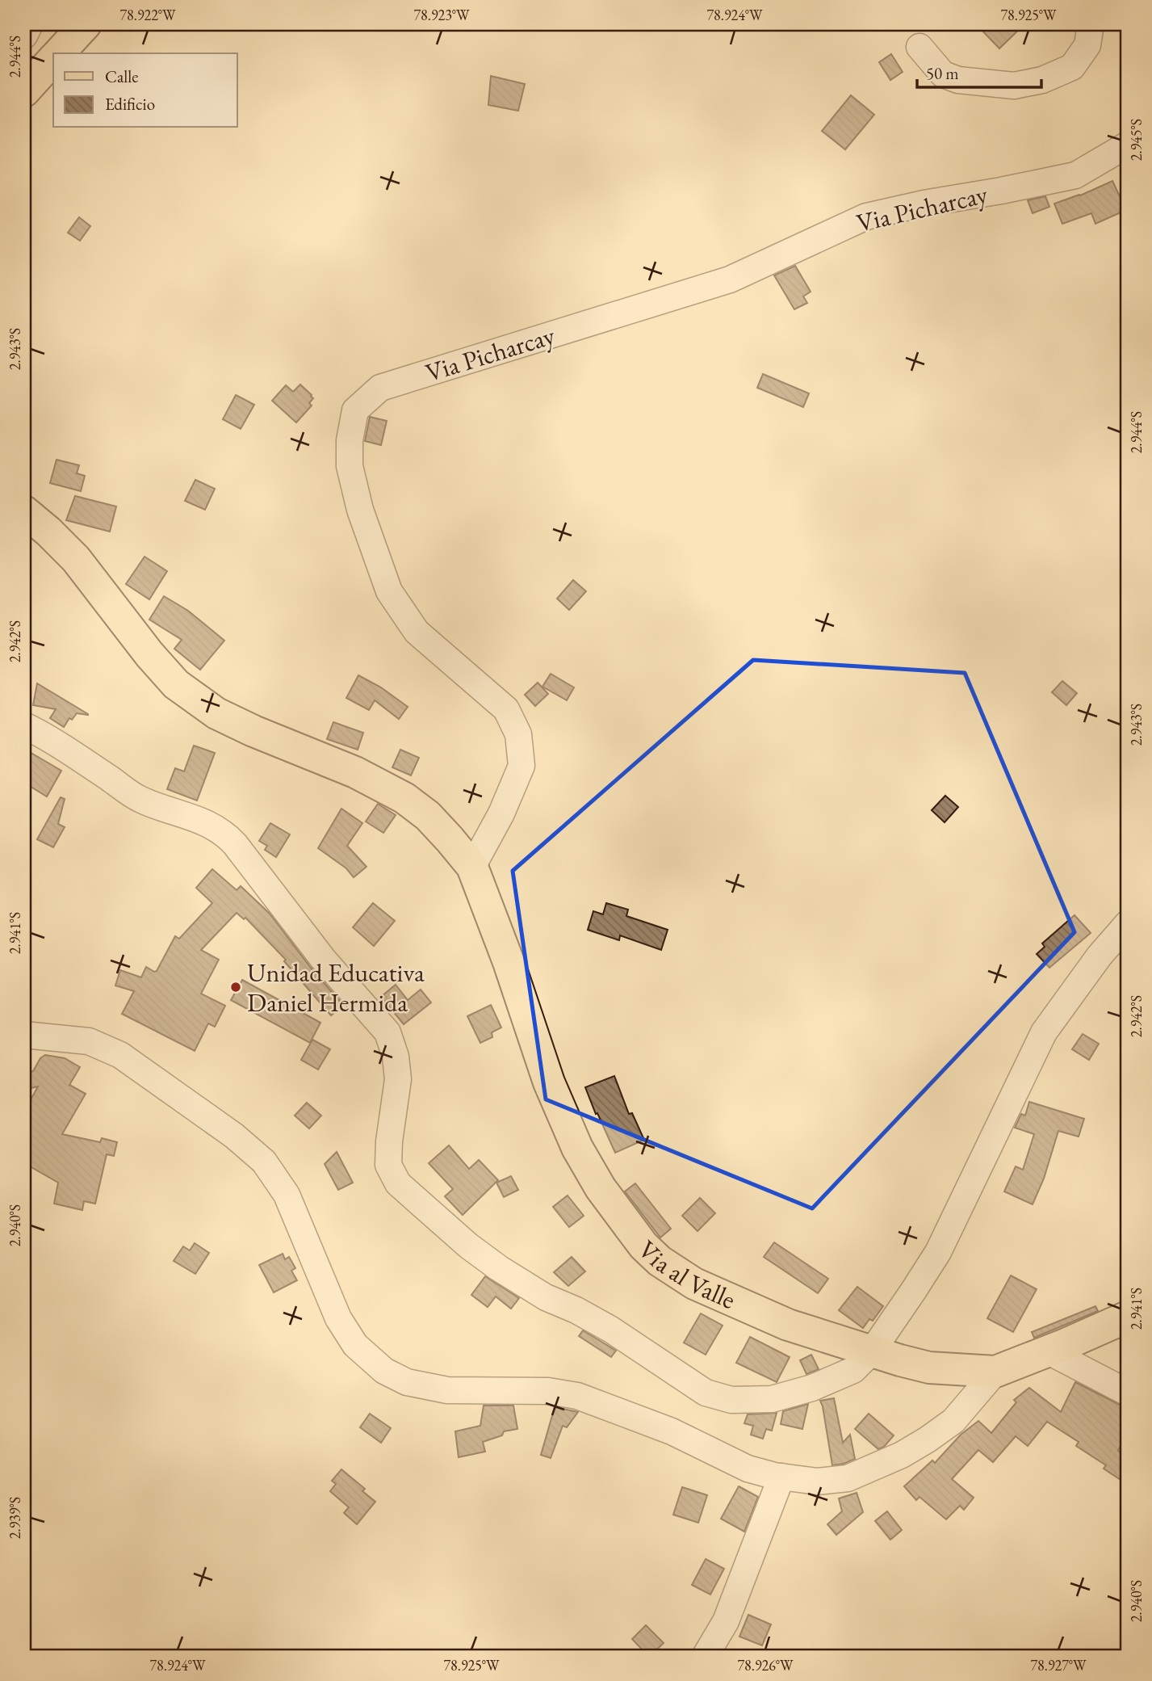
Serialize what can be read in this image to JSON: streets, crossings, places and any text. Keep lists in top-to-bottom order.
{
  "streets": {
    "main road": ["Via al Valle"],
    "street": ["Via Picharcay"]
  },
  "crossings": [
    ["Via Picharcay", "Via al Valle"]
  ],
  "places": ["Unidad Educativa Daniel Hermida"],
  "legend": ["Calle", "Edificio"],
  "scale_bar": "50 m",
  "coordinates": [
    "78.922°W",
    "78.923°W",
    "78.924°W",
    "78.925°W",
    "2.944°S",
    "2.945°S",
    "2.943°S",
    "2.942°S",
    "2.941°S",
    "2.940°S",
    "2.939°S",
    "78.926°W",
    "78.927°W"
  ]
}
